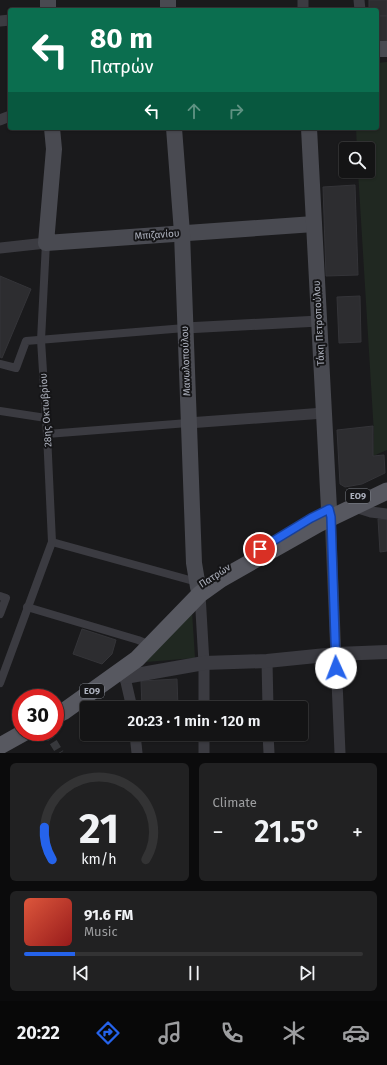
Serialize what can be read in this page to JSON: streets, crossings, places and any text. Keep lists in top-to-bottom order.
{
  "streets": {
    "main road": [
      "Μπιζανίου",
      "Τάκη Πετροπούλου",
      "Μανωλοπούλου",
      "28ης Οκτωβρίου",
      "ΕΟ9",
      "Πατρών"
    ]
  },
  "crossings": [
    ["Μπιζανίου", "Τάκη Πετροπούλου"],
    ["Μπιζανίου", "Μανωλοπούλου"],
    ["Μπιζανίου", "28ης Οκτωβρίου"],
    ["Τάκη Πετροπούλου", "Πατρών"],
    ["Μανωλοπούλου", "Πατρών"]
  ],
  "page": {
    "turn": ["80 m", "Πατρών"],
    "limit": "30",
    "trip": "20:23 · 1 min · 120 m",
    "tile": "Climate",
    "heat": ["−", "21.5°", "+"],
    "song": ["91.6 FM", "Music"],
    "tabs": "20:22",
    "gauge": ["21", "km/h"]
  }
}
